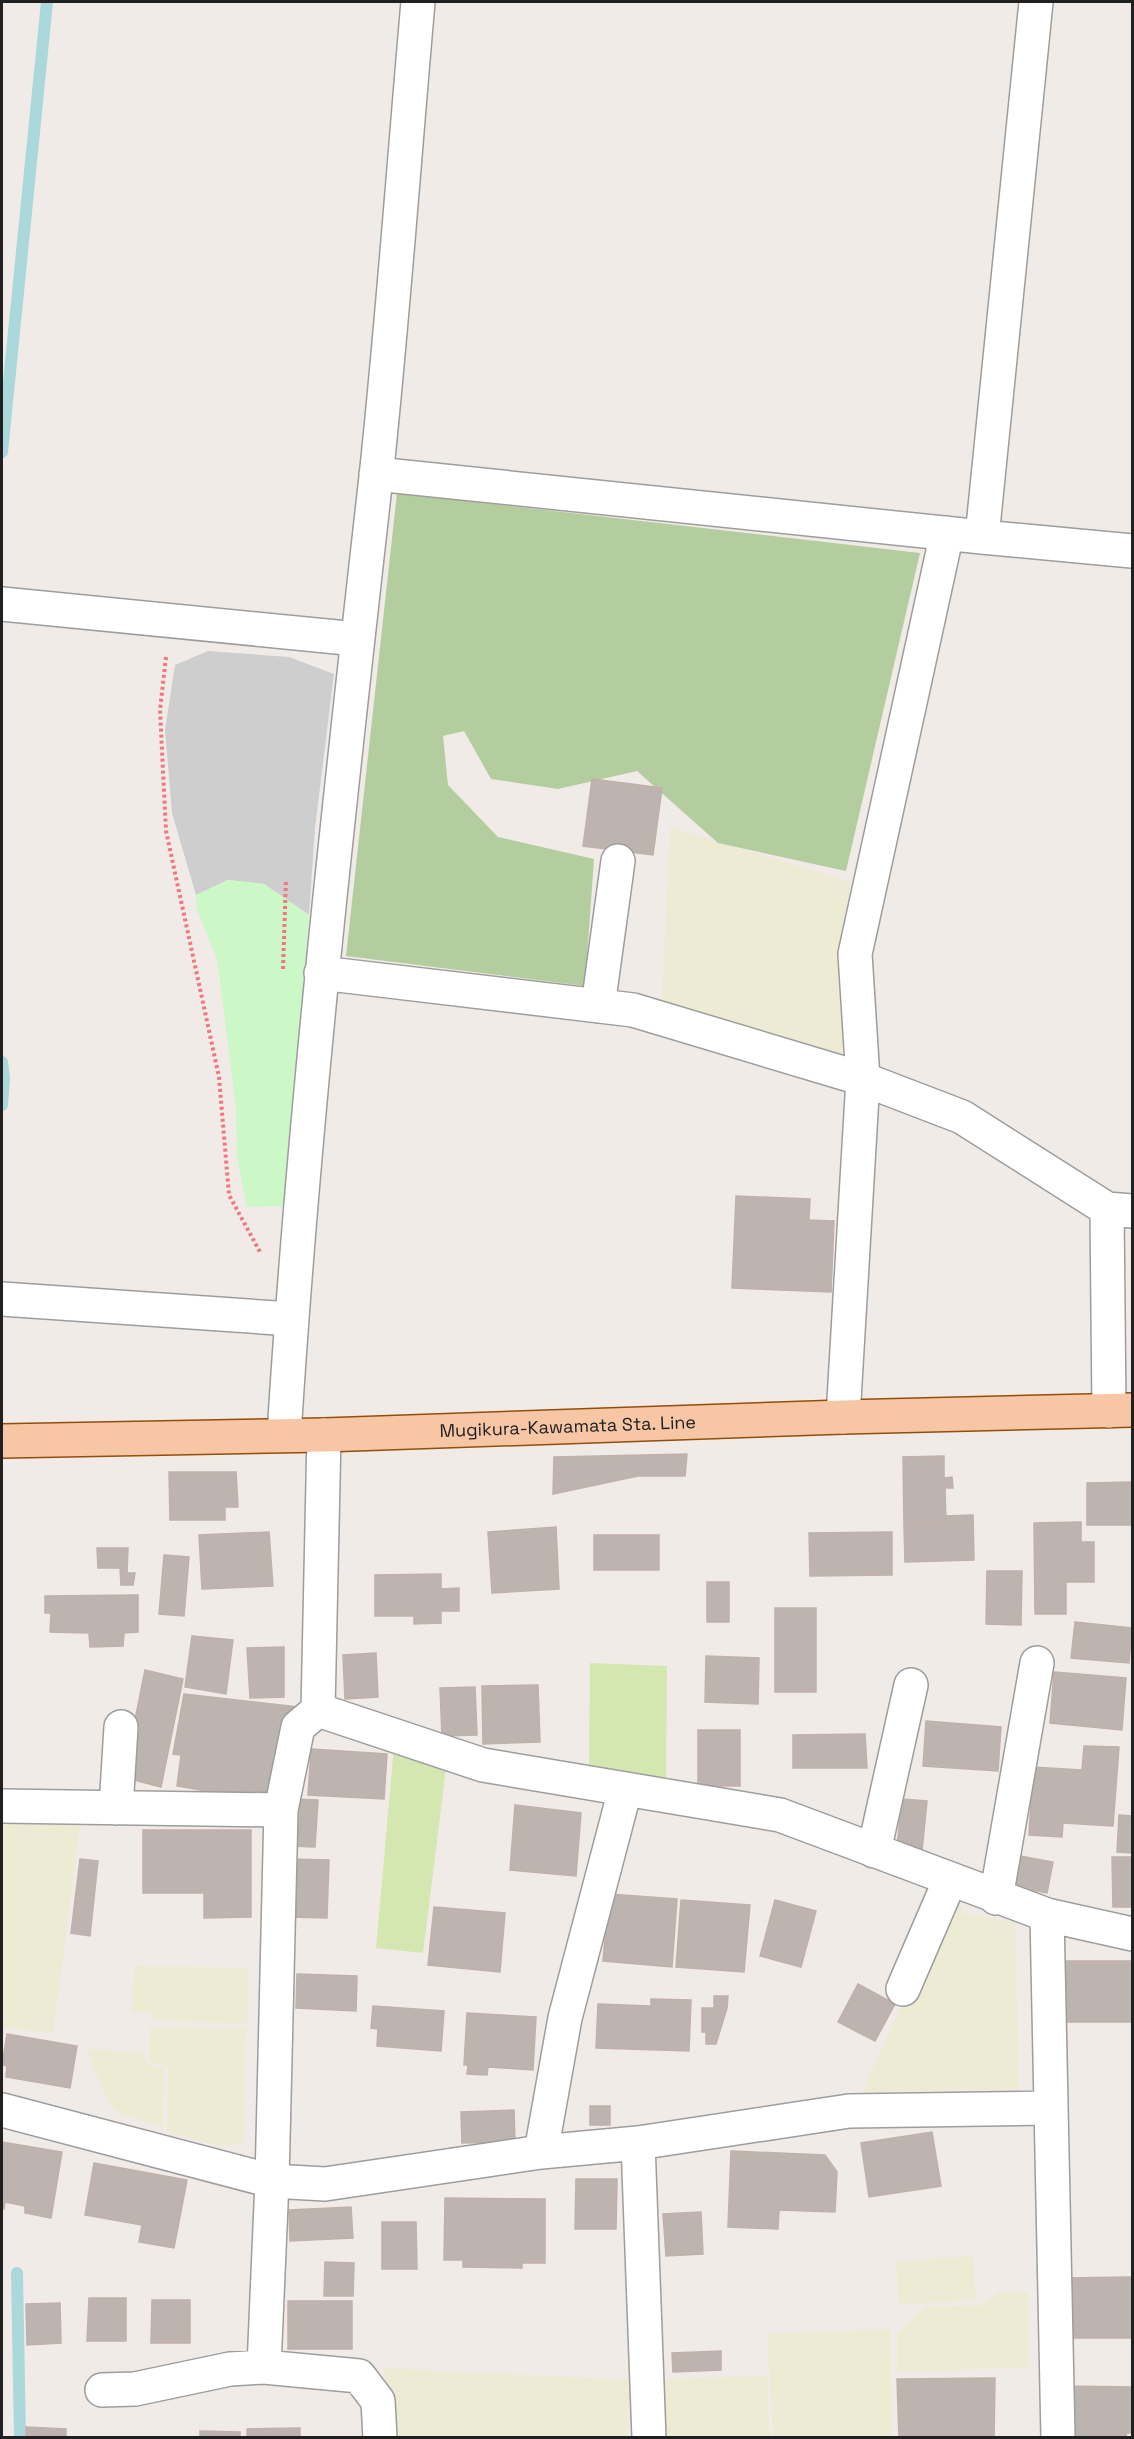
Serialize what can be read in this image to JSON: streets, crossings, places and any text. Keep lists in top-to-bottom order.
{
  "streets": {
    "main road": ["Mugikura-Kawamata Sta. Line"]
  }
}
